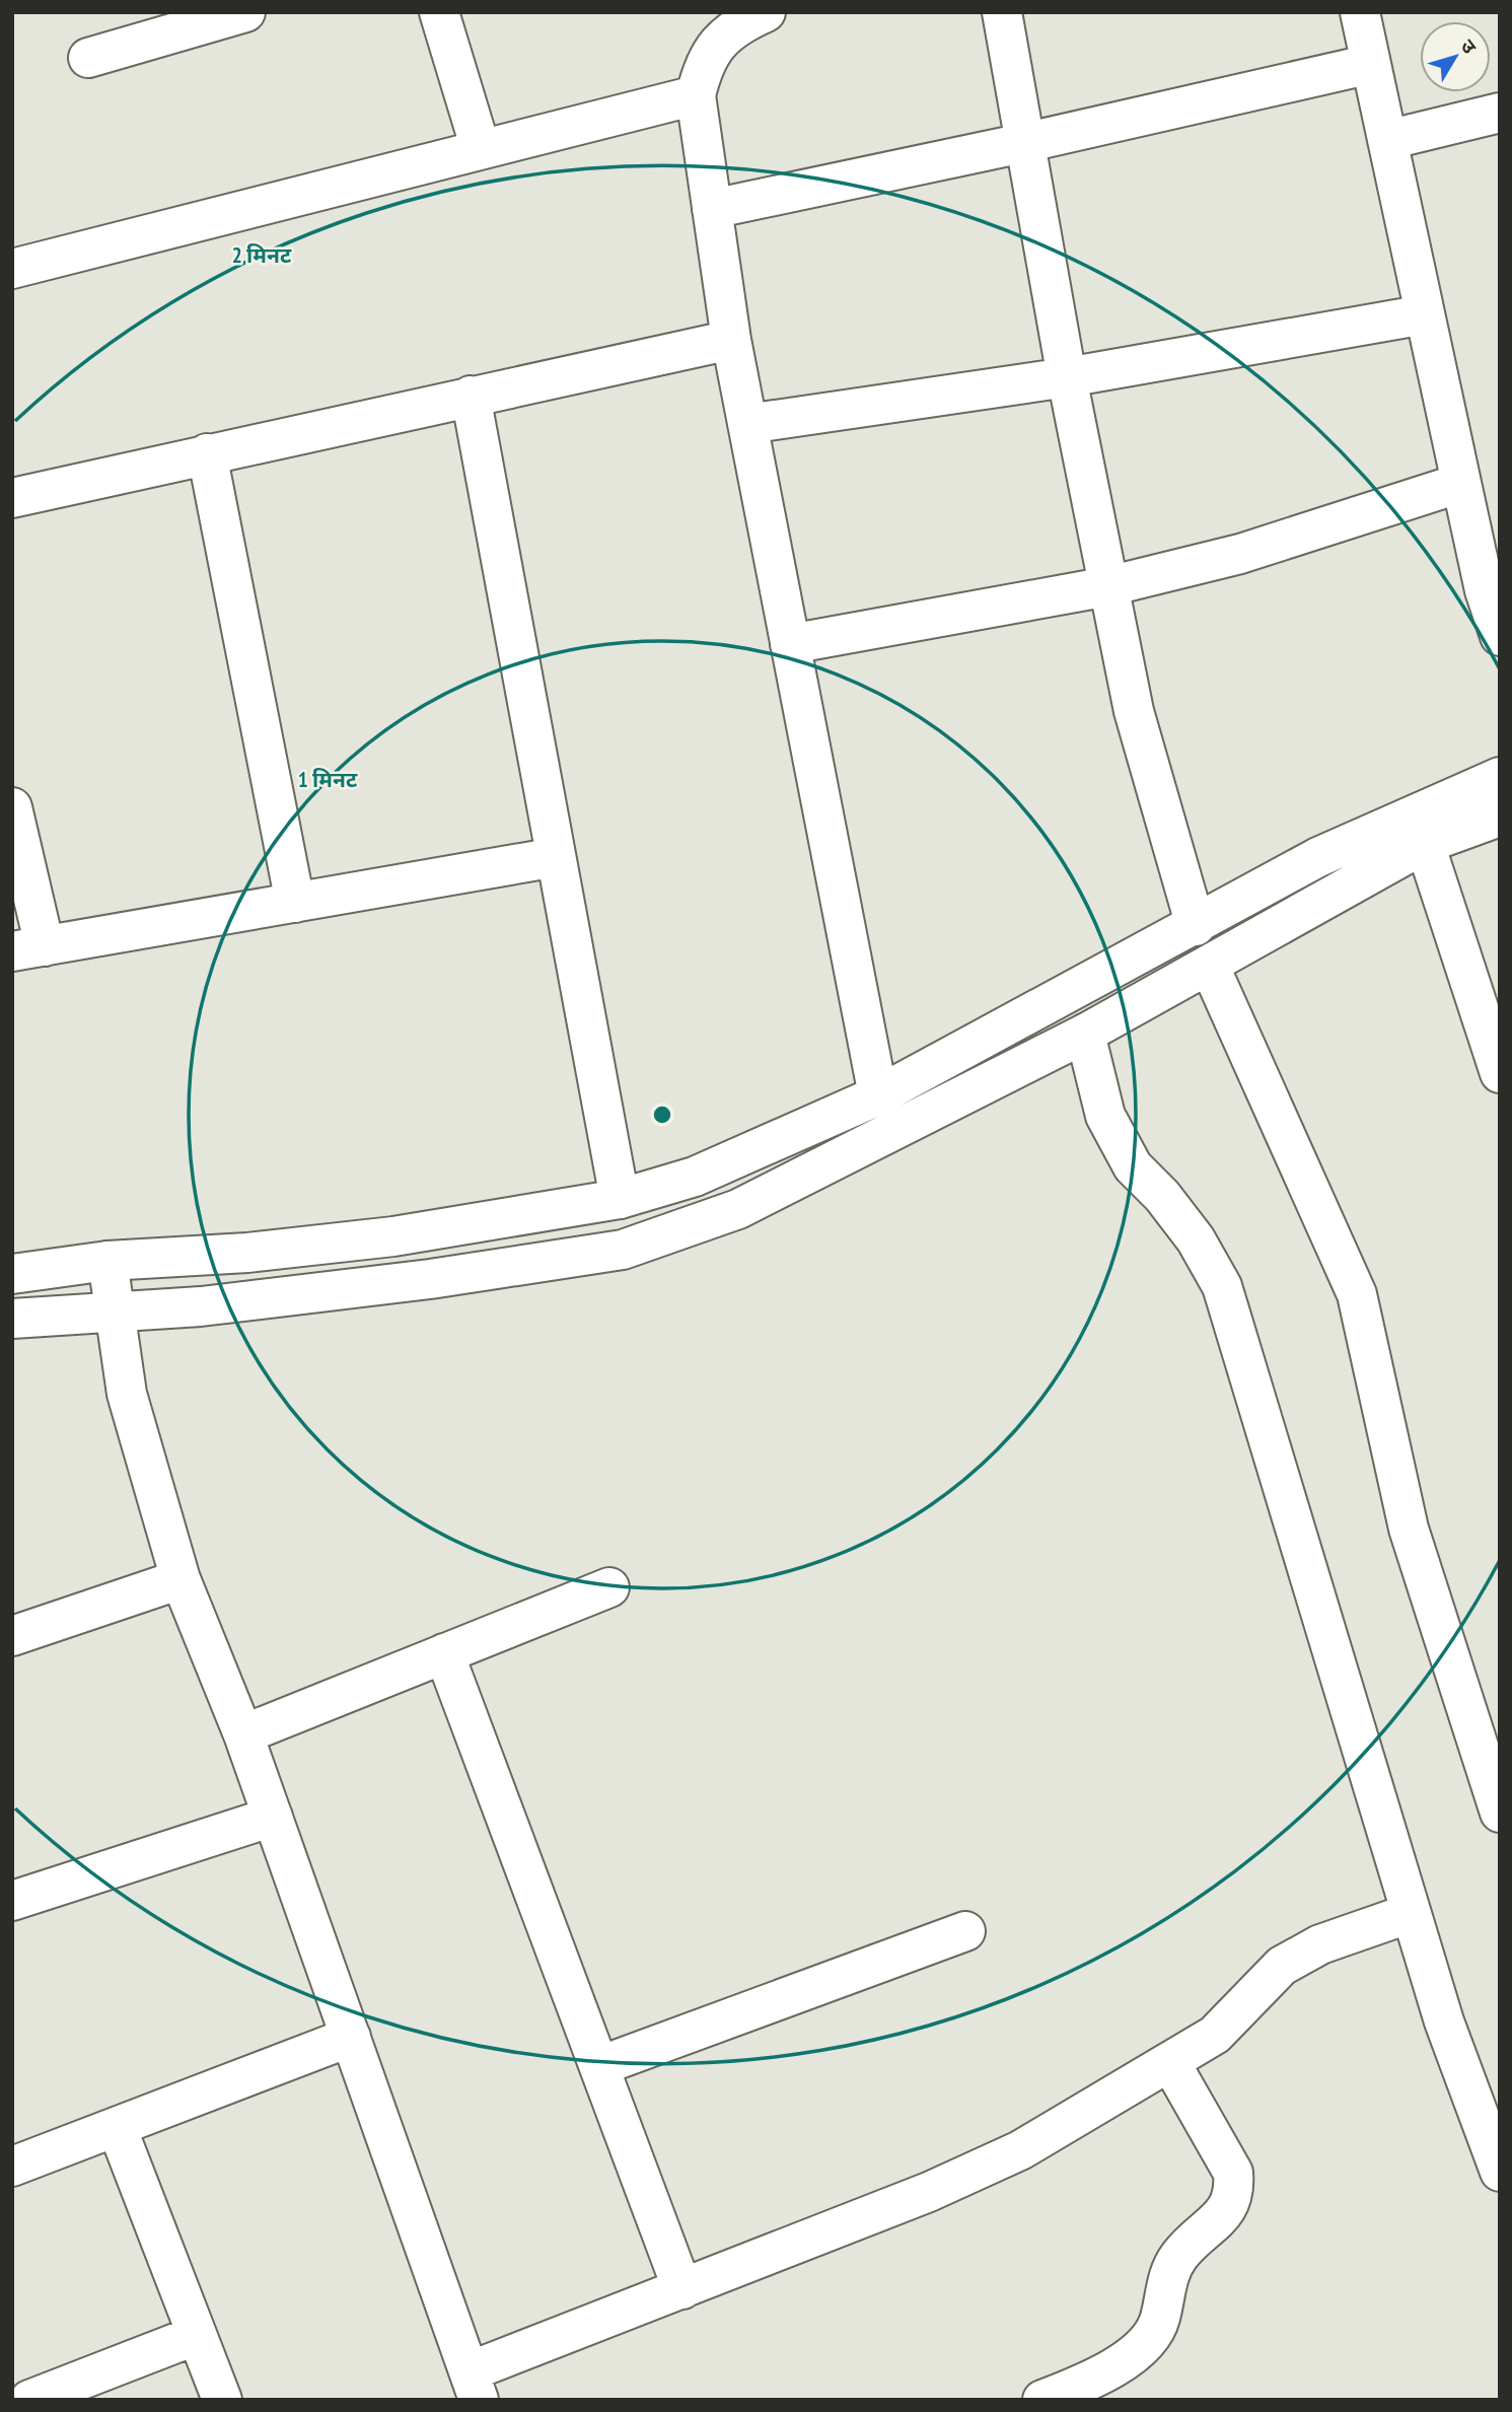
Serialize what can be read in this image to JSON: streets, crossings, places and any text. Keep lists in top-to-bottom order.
{
  "north": "top right",
  "rings": ["2 मिनट", "1 मिनट"]
}
